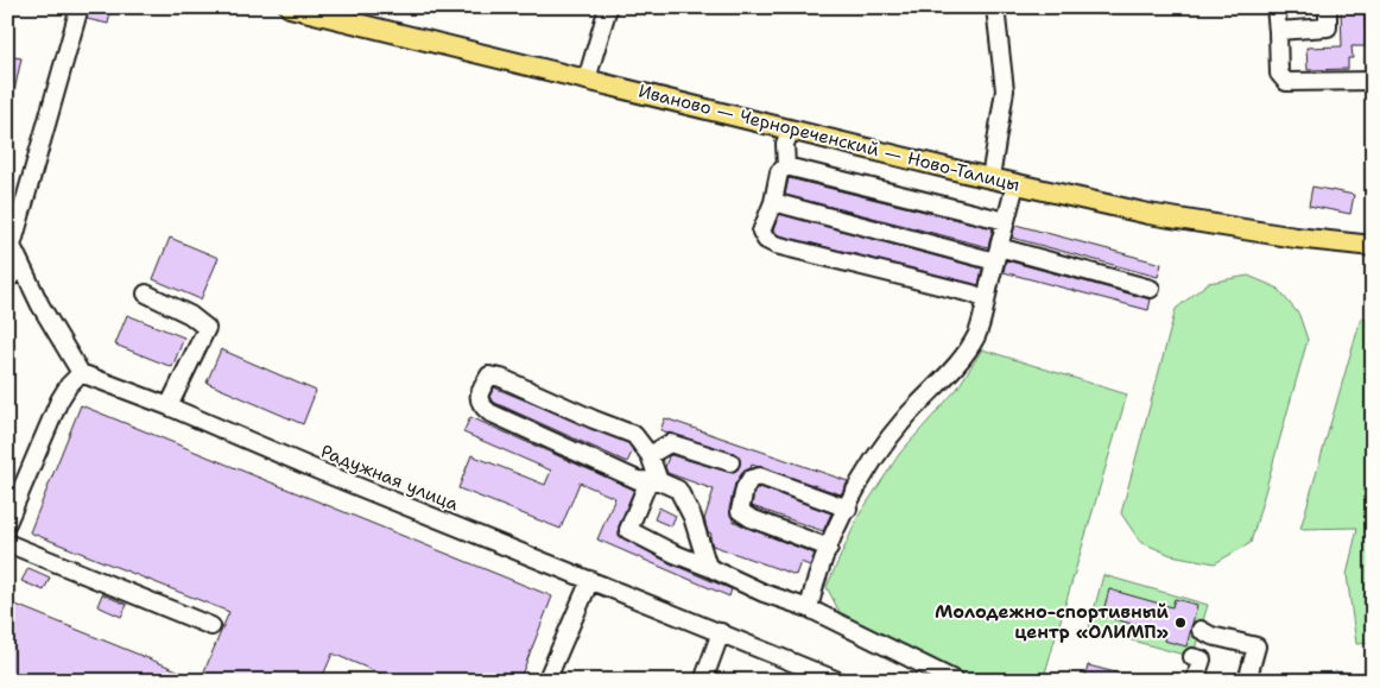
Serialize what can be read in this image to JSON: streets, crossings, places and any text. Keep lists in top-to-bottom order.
{
  "streets": {
    "main road": ["Иваново — Чернореченский — Ново-Талицы"],
    "street": ["Радужная улица"]
  },
  "places": ["Молодежно-спортивный центр «ОЛИМП»"]
}
